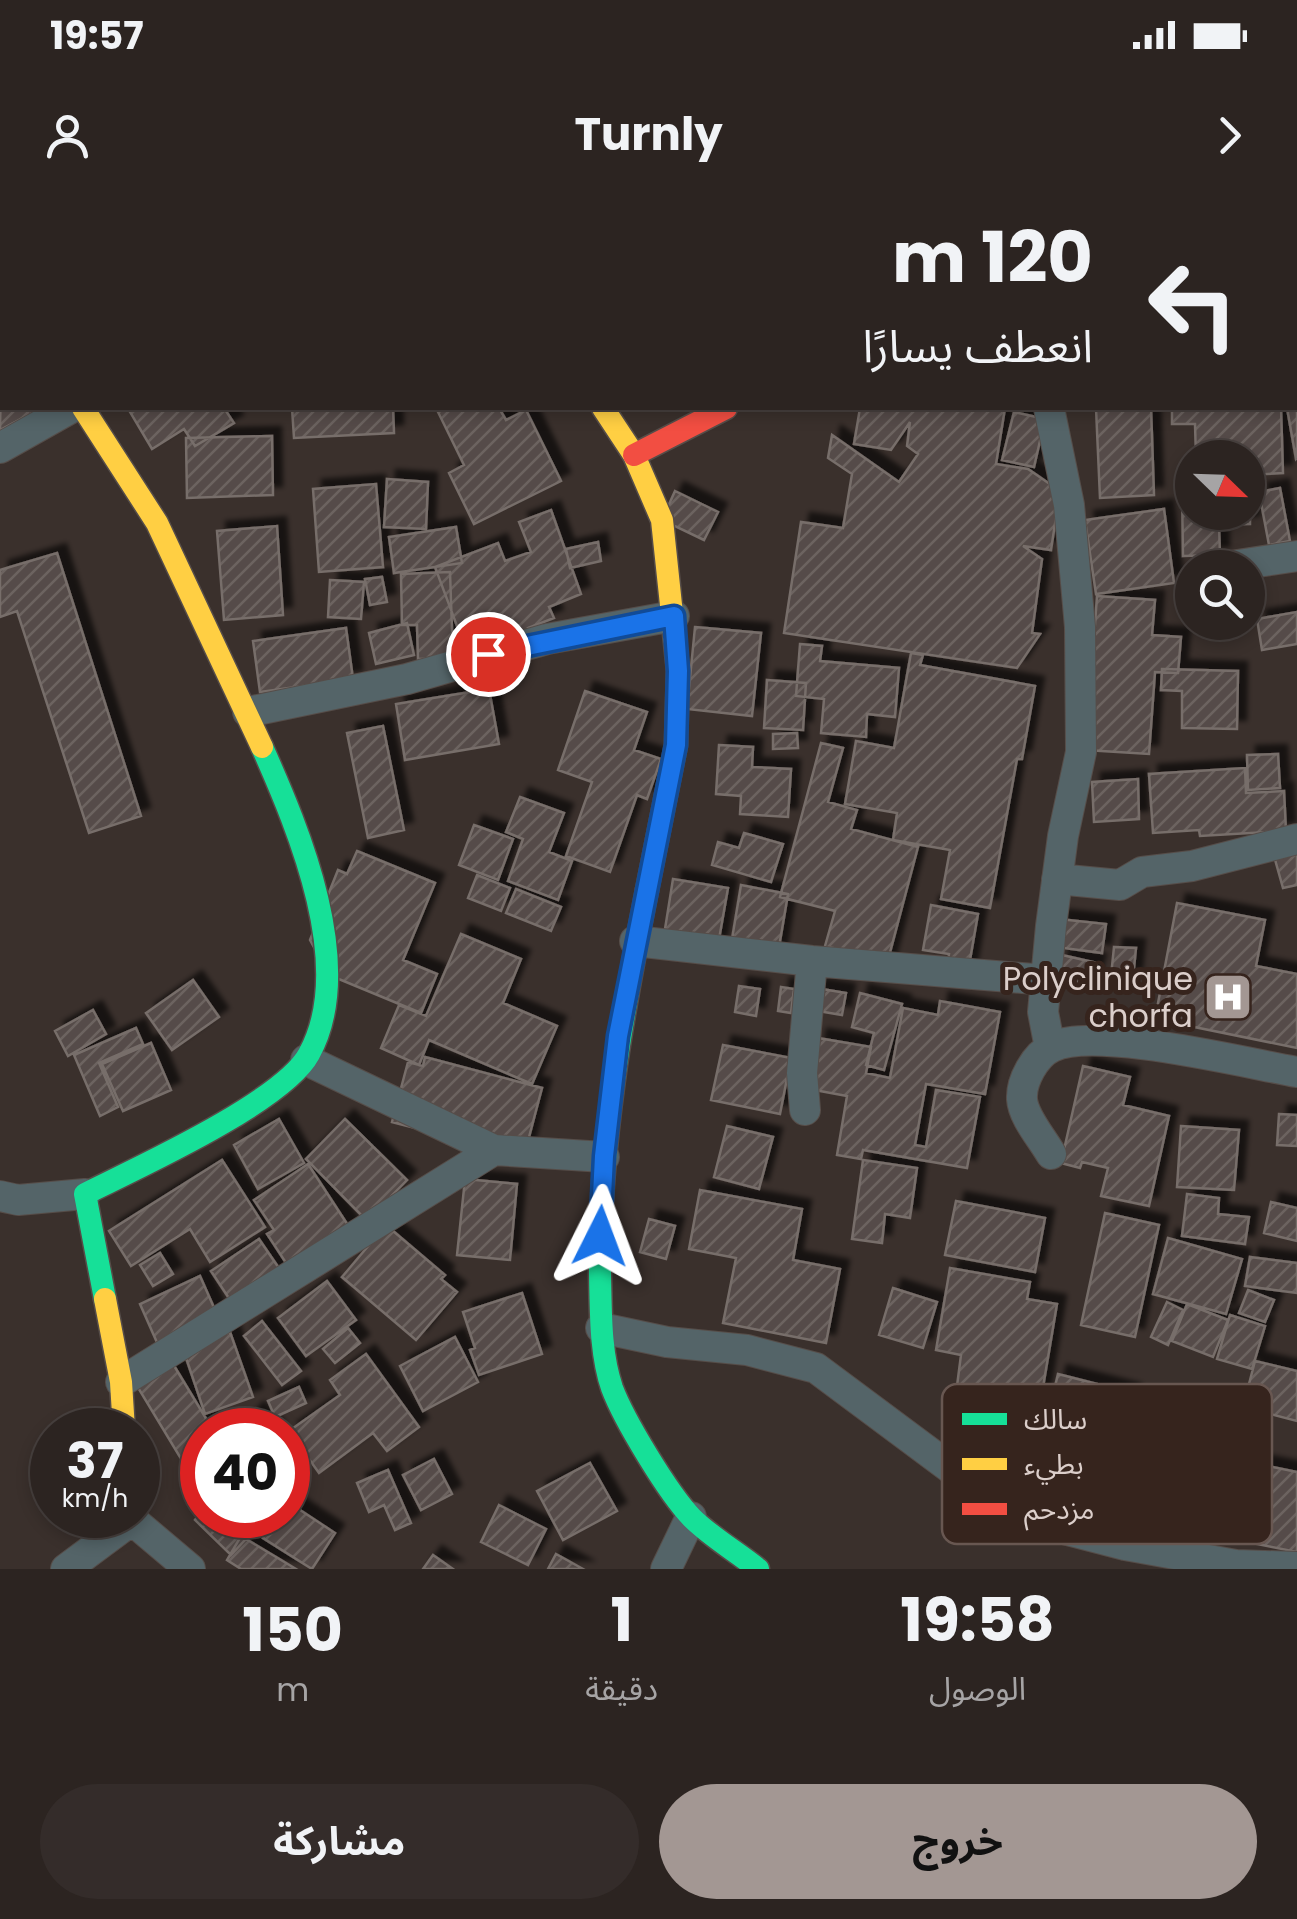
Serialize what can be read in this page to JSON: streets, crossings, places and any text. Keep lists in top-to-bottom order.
{
  "places": {
    "hospital": ["Polyclinique chorfa"]
  },
  "legend": ["سالك", "بطيء", "مزدحم"],
  "north": "bottom right",
  "page": {
    "status": "19:57",
    "header": "Turnly",
    "turn": ["120 m", "انعطف يسارًا"],
    "speed": "37 km/h",
    "limit": "40",
    "eta": [
      "19:58",
      "الوصول",
      "1",
      "دقيقة",
      "150",
      "m"
    ],
    "buttons": ["خروج", "مشاركة"]
  }
}
